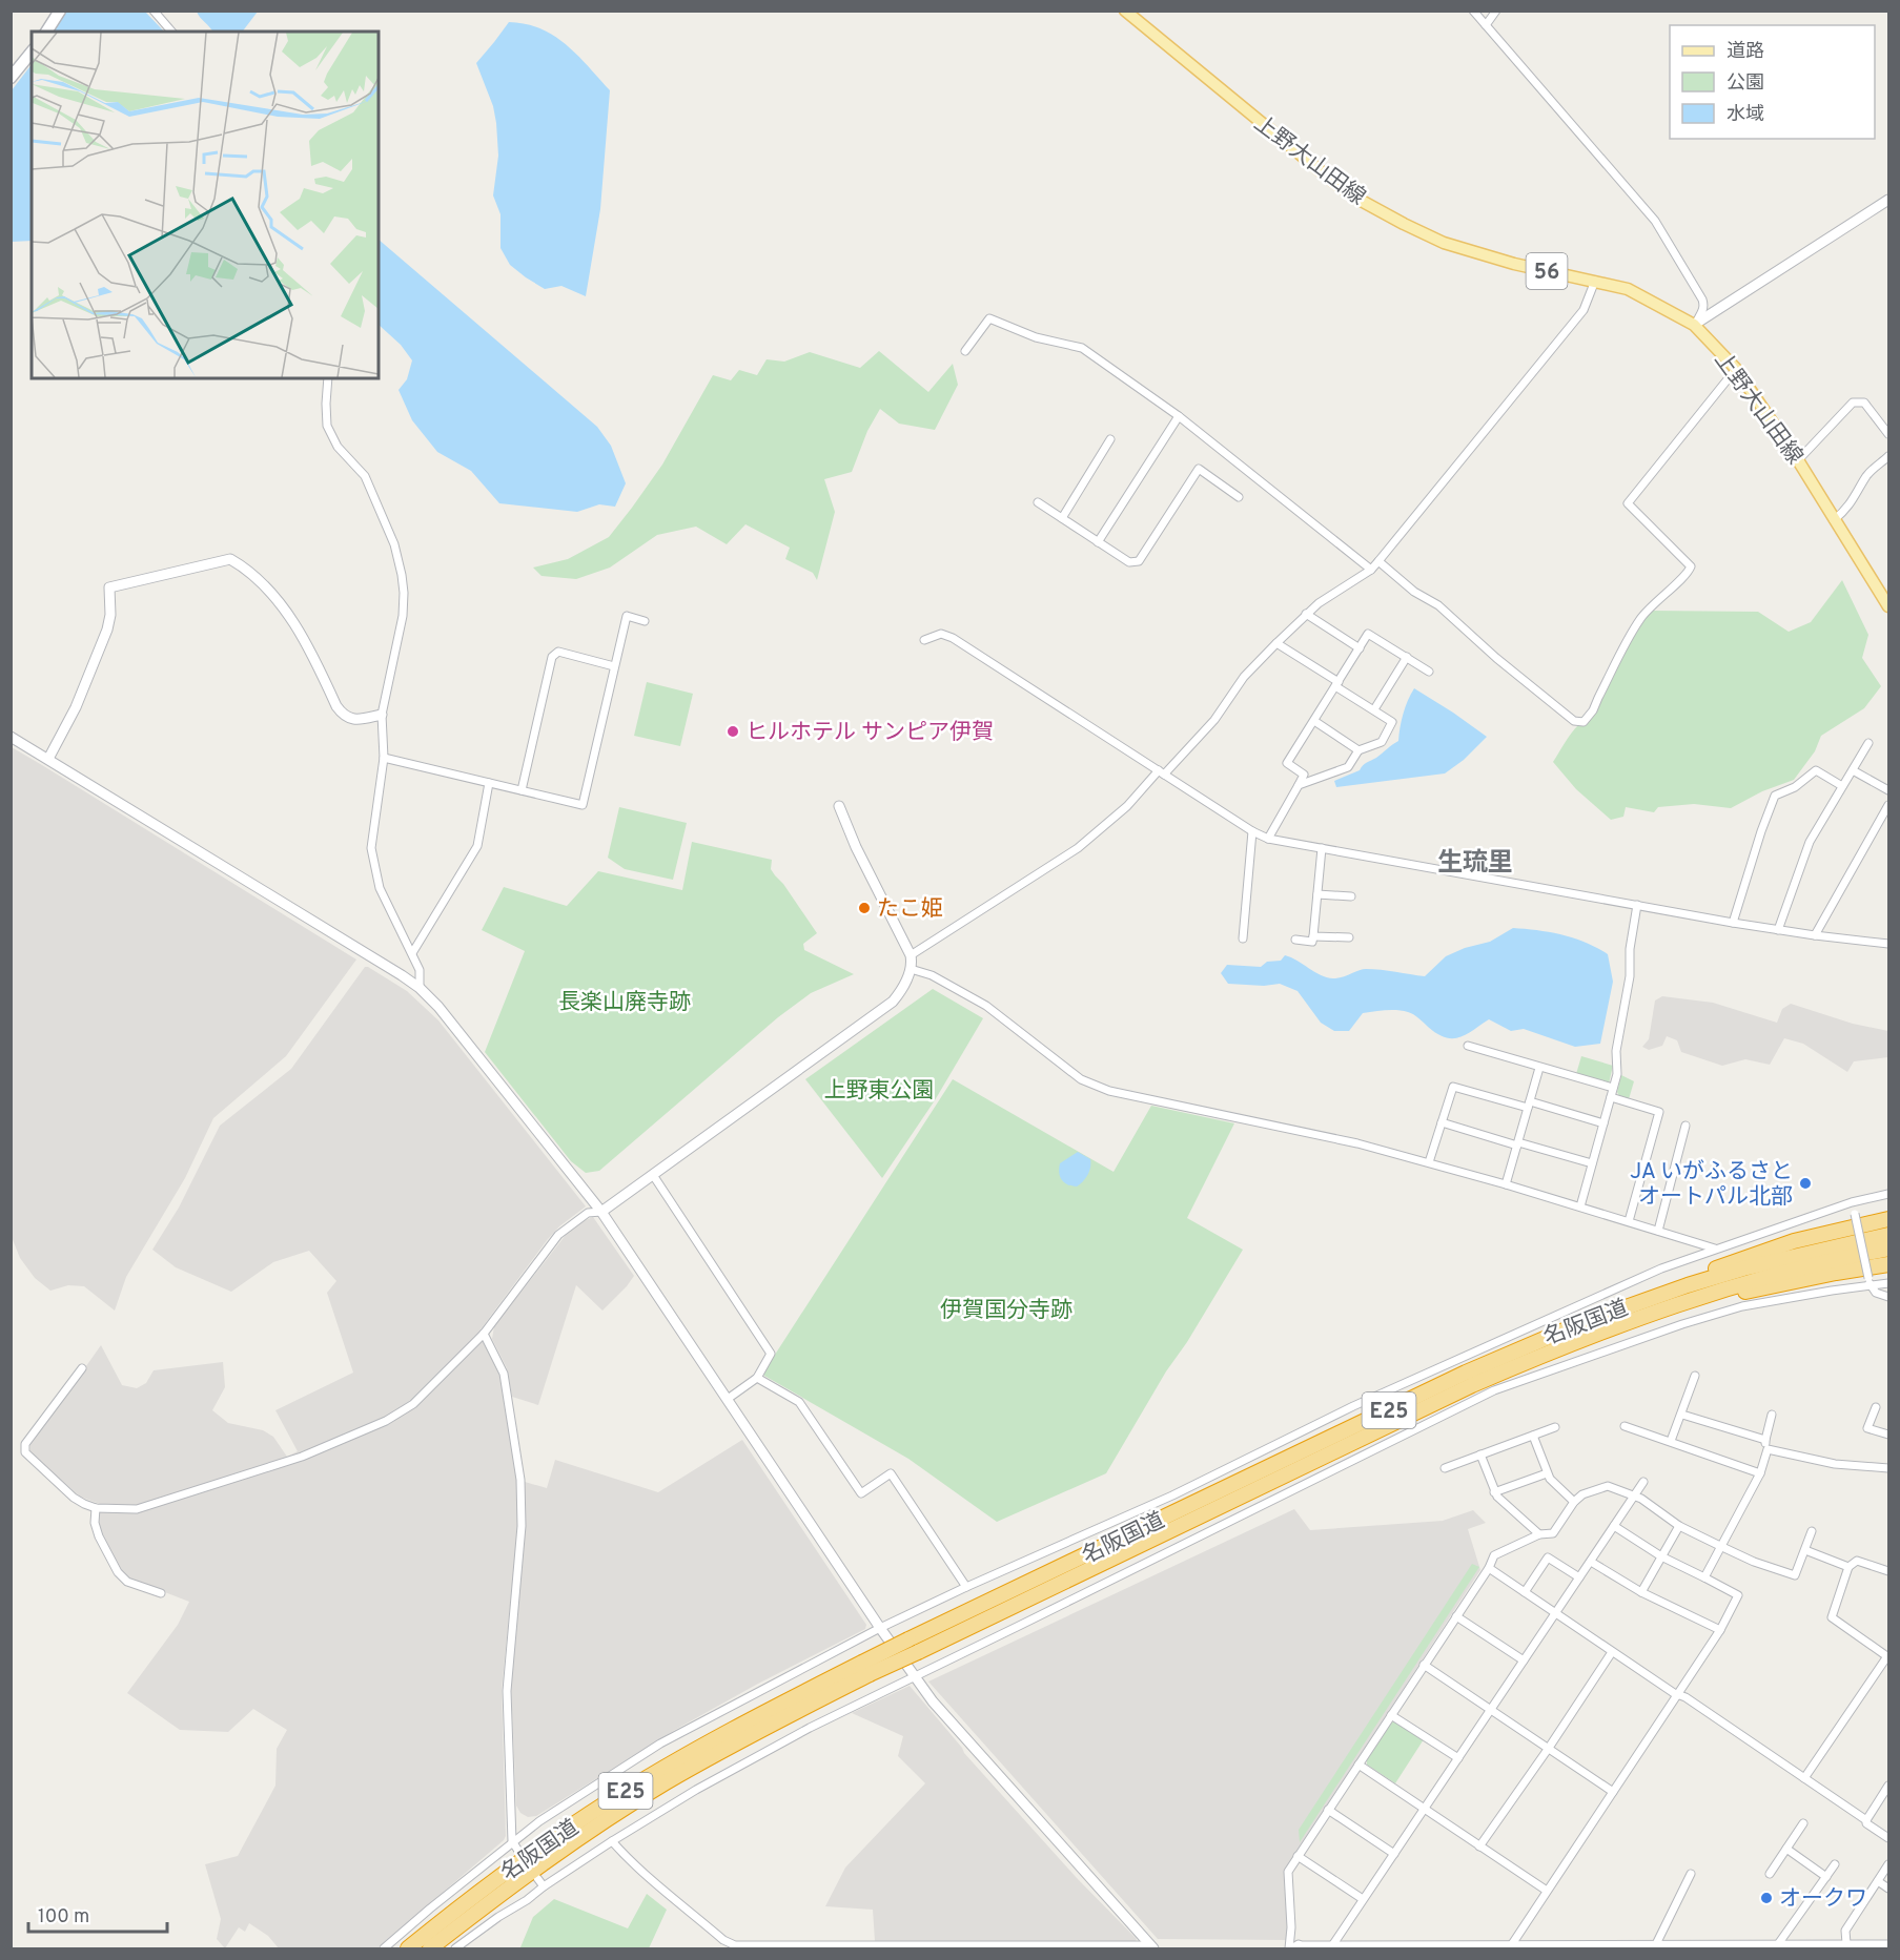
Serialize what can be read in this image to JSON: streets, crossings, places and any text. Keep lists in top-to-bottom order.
{
  "streets": {
    "highway": ["名阪国道", "E25"],
    "main road": ["上野大山田線", "56"]
  },
  "districts": ["生琉里"],
  "parks": ["長楽山廃寺跡", "上野東公園", "伊賀国分寺跡"],
  "places": [
    "ヒルホテル サンピア伊賀",
    "たこ姫",
    "JA いがふるさと オートパル北部",
    "オークワ"
  ],
  "legend": ["道路", "公園", "水域"],
  "scale_bar": "100 m"
}
